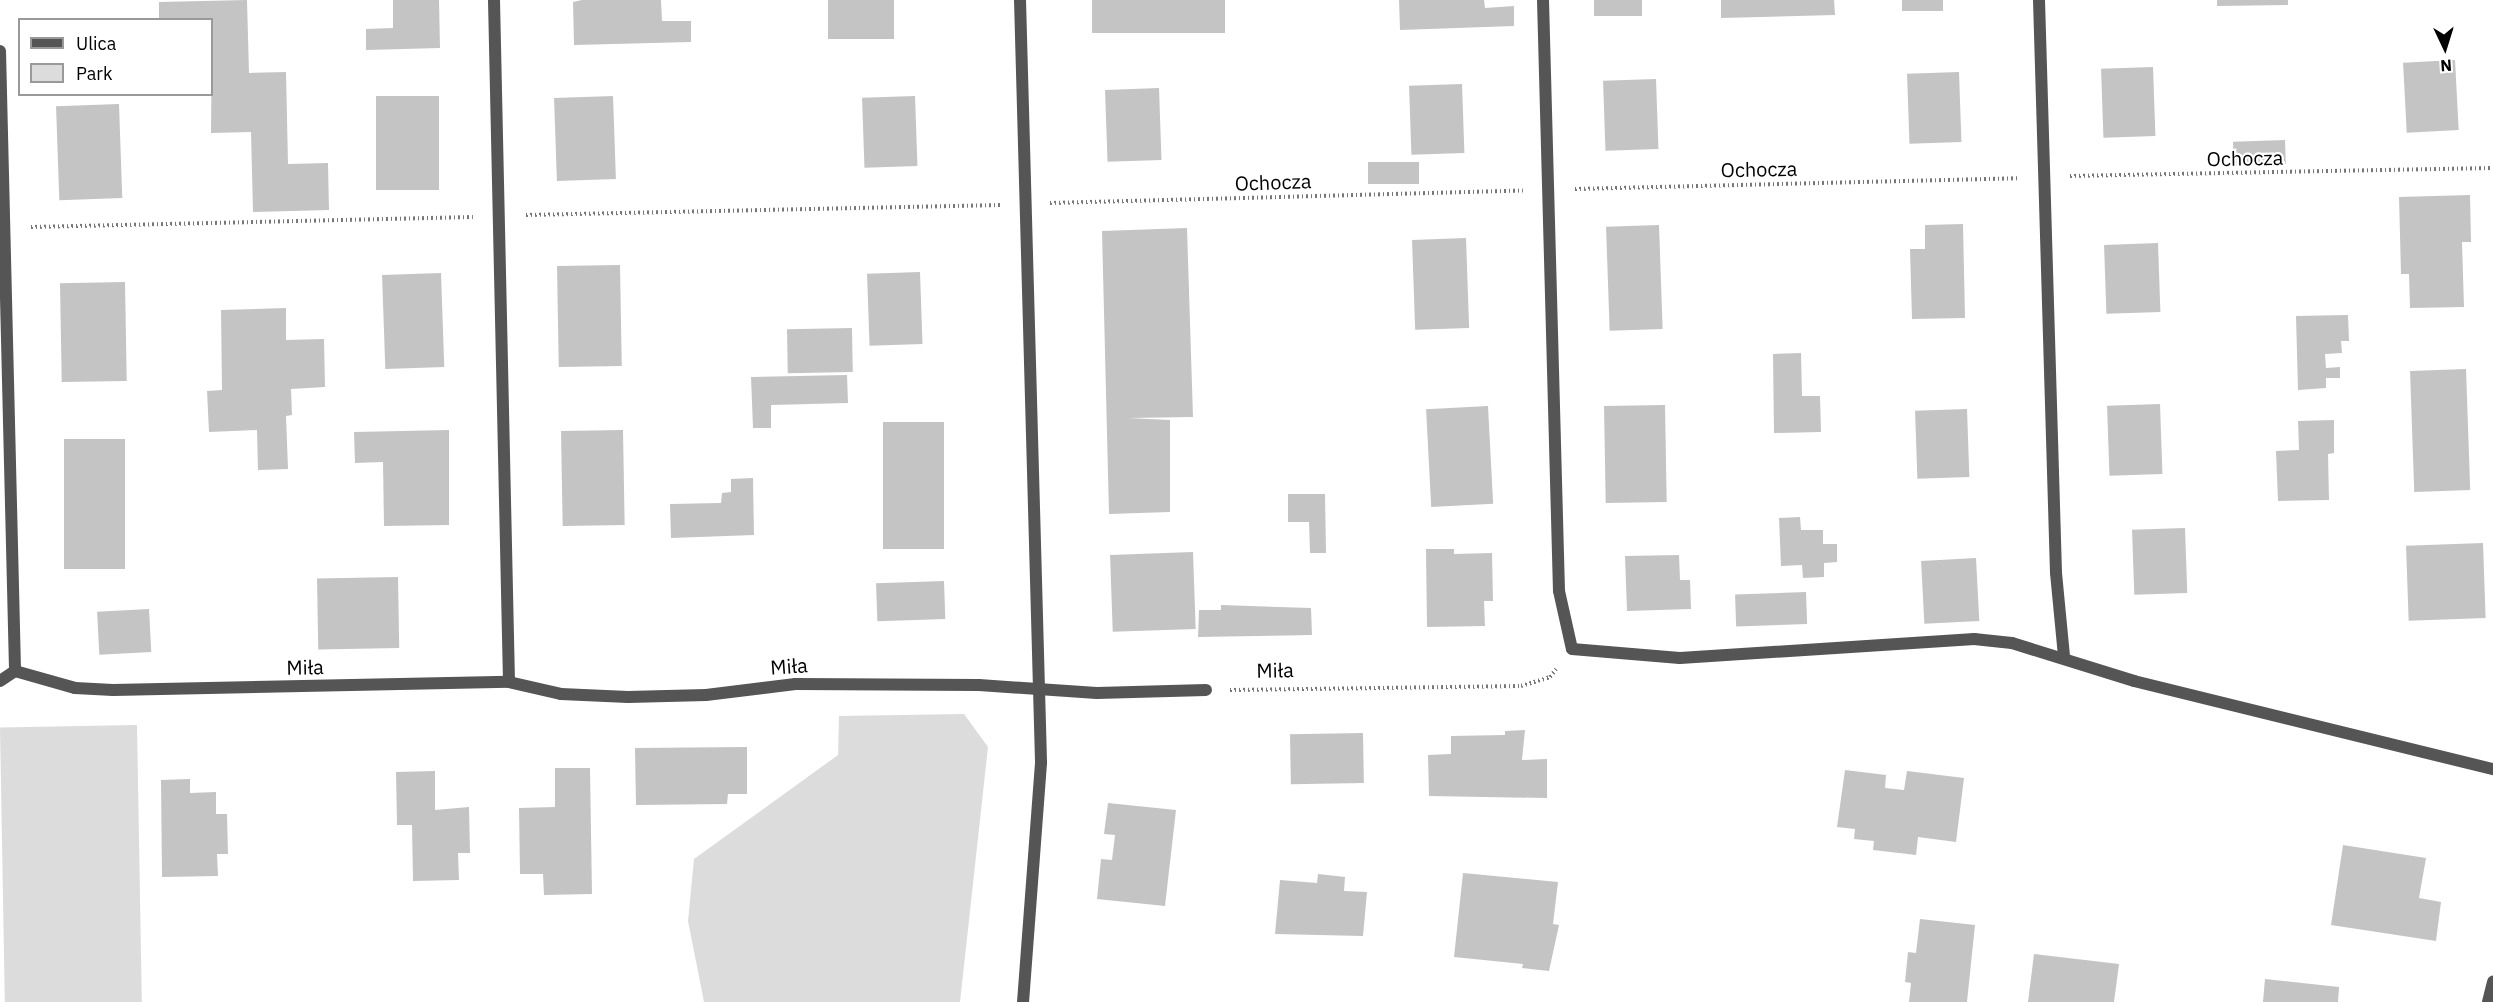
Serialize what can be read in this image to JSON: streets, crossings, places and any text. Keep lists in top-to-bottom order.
{
  "streets": {
    "street": ["Miła"],
    "path": ["Ochocza"]
  },
  "legend": ["Ulica", "Park"],
  "north": "bottom"
}
